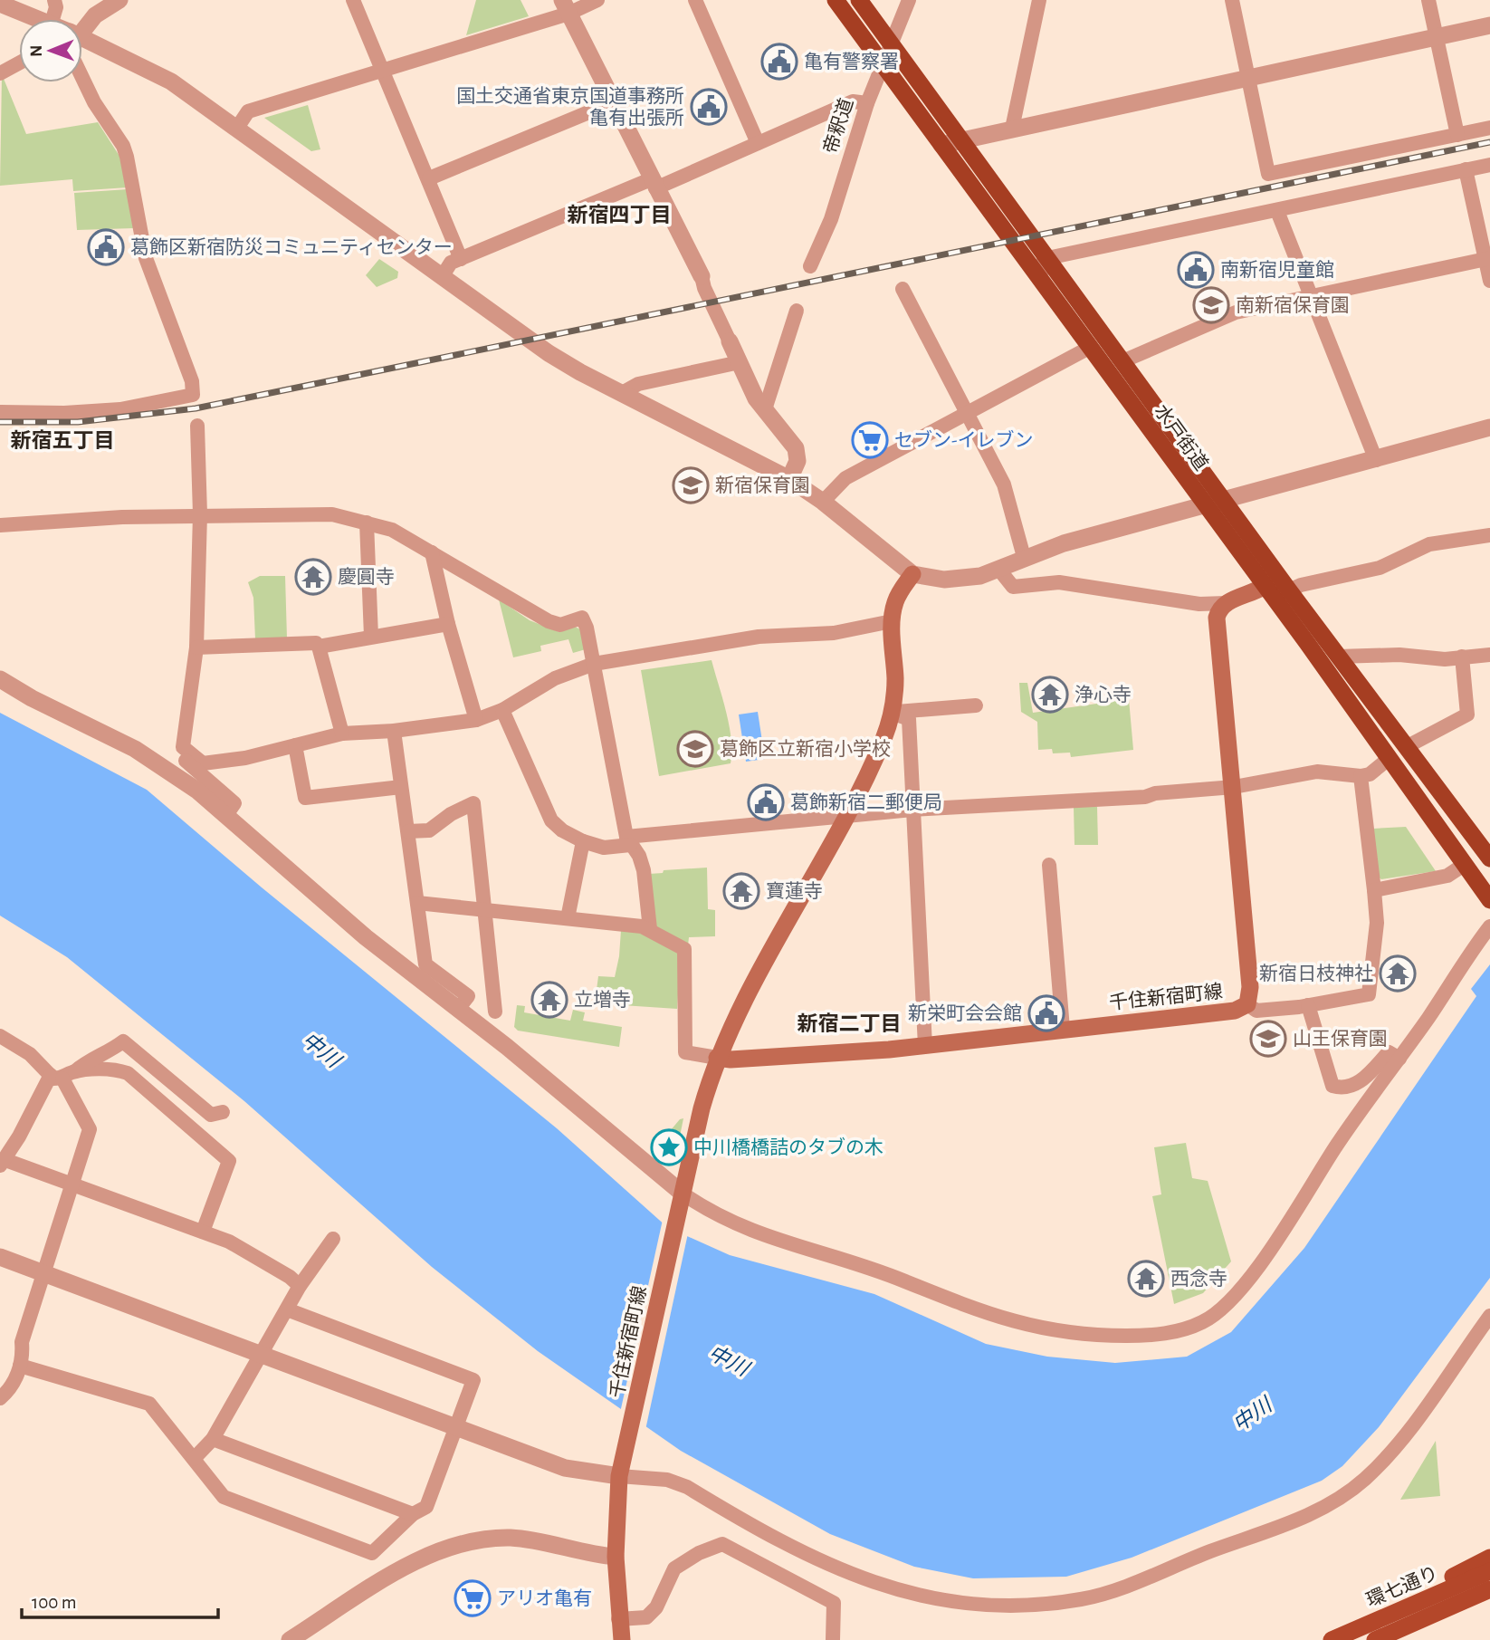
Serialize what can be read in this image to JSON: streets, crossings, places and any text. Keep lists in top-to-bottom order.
{
  "streets": {
    "highway": ["水戸街道"],
    "main road": ["千住新宿町線", "環七通り"],
    "street": ["帝釈道"]
  },
  "crossings": [
    ["帝釈道", "水戸街道"]
  ],
  "districts": ["新宿四丁目", "新宿五丁目", "新宿二丁目"],
  "water": ["中川"],
  "places": {
    "public building": [
      "亀有警察署",
      "国土交通省東京国道事務所 亀有出張所",
      "葛飾区新宿防災コミュニティセンター",
      "南新宿児童館",
      "葛飾新宿二郵便局",
      "新栄町会会館"
    ],
    "school or university": [
      "南新宿保育園",
      "新宿保育園",
      "葛飾区立新宿小学校",
      "山王保育園"
    ],
    "supermarket": ["セブン-イレブン", "アリオ亀有"],
    "temple": [
      "慶圓寺",
      "浄心寺",
      "寶蓮寺",
      "新宿日枝神社",
      "立増寺",
      "西念寺"
    ],
    "place": ["中川橋橋詰のタブの木"]
  },
  "scale_bar": "100 m",
  "north": "left"
}
